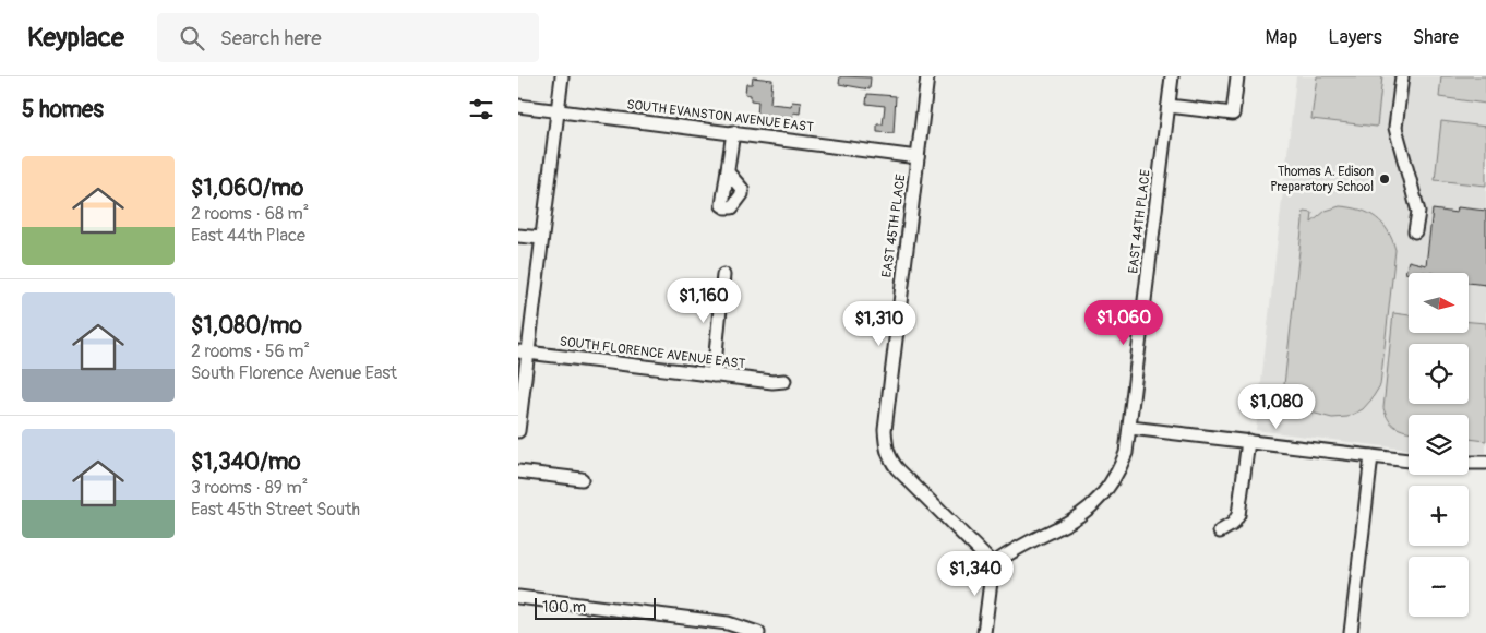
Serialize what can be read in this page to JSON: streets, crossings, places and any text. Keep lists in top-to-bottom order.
{
  "streets": {
    "street": [
      "SOUTH EVANSTON AVENUE EAST",
      "EAST 44TH PLACE",
      "EAST 45TH PLACE",
      "SOUTH FLORENCE AVENUE EAST"
    ]
  },
  "crossings": [
    ["SOUTH EVANSTON AVENUE EAST", "EAST 45TH PLACE"],
    ["EAST 44TH PLACE", "EAST 45TH PLACE"]
  ],
  "places": ["Thomas A. Edison Preparatory School"],
  "scale_bar": "100 m",
  "north": "right",
  "page": {
    "header": "Keyplace",
    "search": "Search here",
    "nav": ["Map", "Layers", "Share"],
    "heading": "5 homes",
    "list": [
      {
        "name": "$1,060/mo",
        "note": "2 rooms · 68 m² · East 44th Place"
      },
      {
        "name": "$1,080/mo",
        "note": "2 rooms · 56 m² · South Florence Avenue East"
      },
      {
        "name": "$1,340/mo",
        "note": "3 rooms · 89 m² · East 45th Street South"
      }
    ],
    "map_buttons": ["+", "−"],
    "price": [
      "$1,160",
      "$1,060",
      "$1,310",
      "$1,080",
      "$1,340"
    ],
    "scale": "100 m"
  }
}
